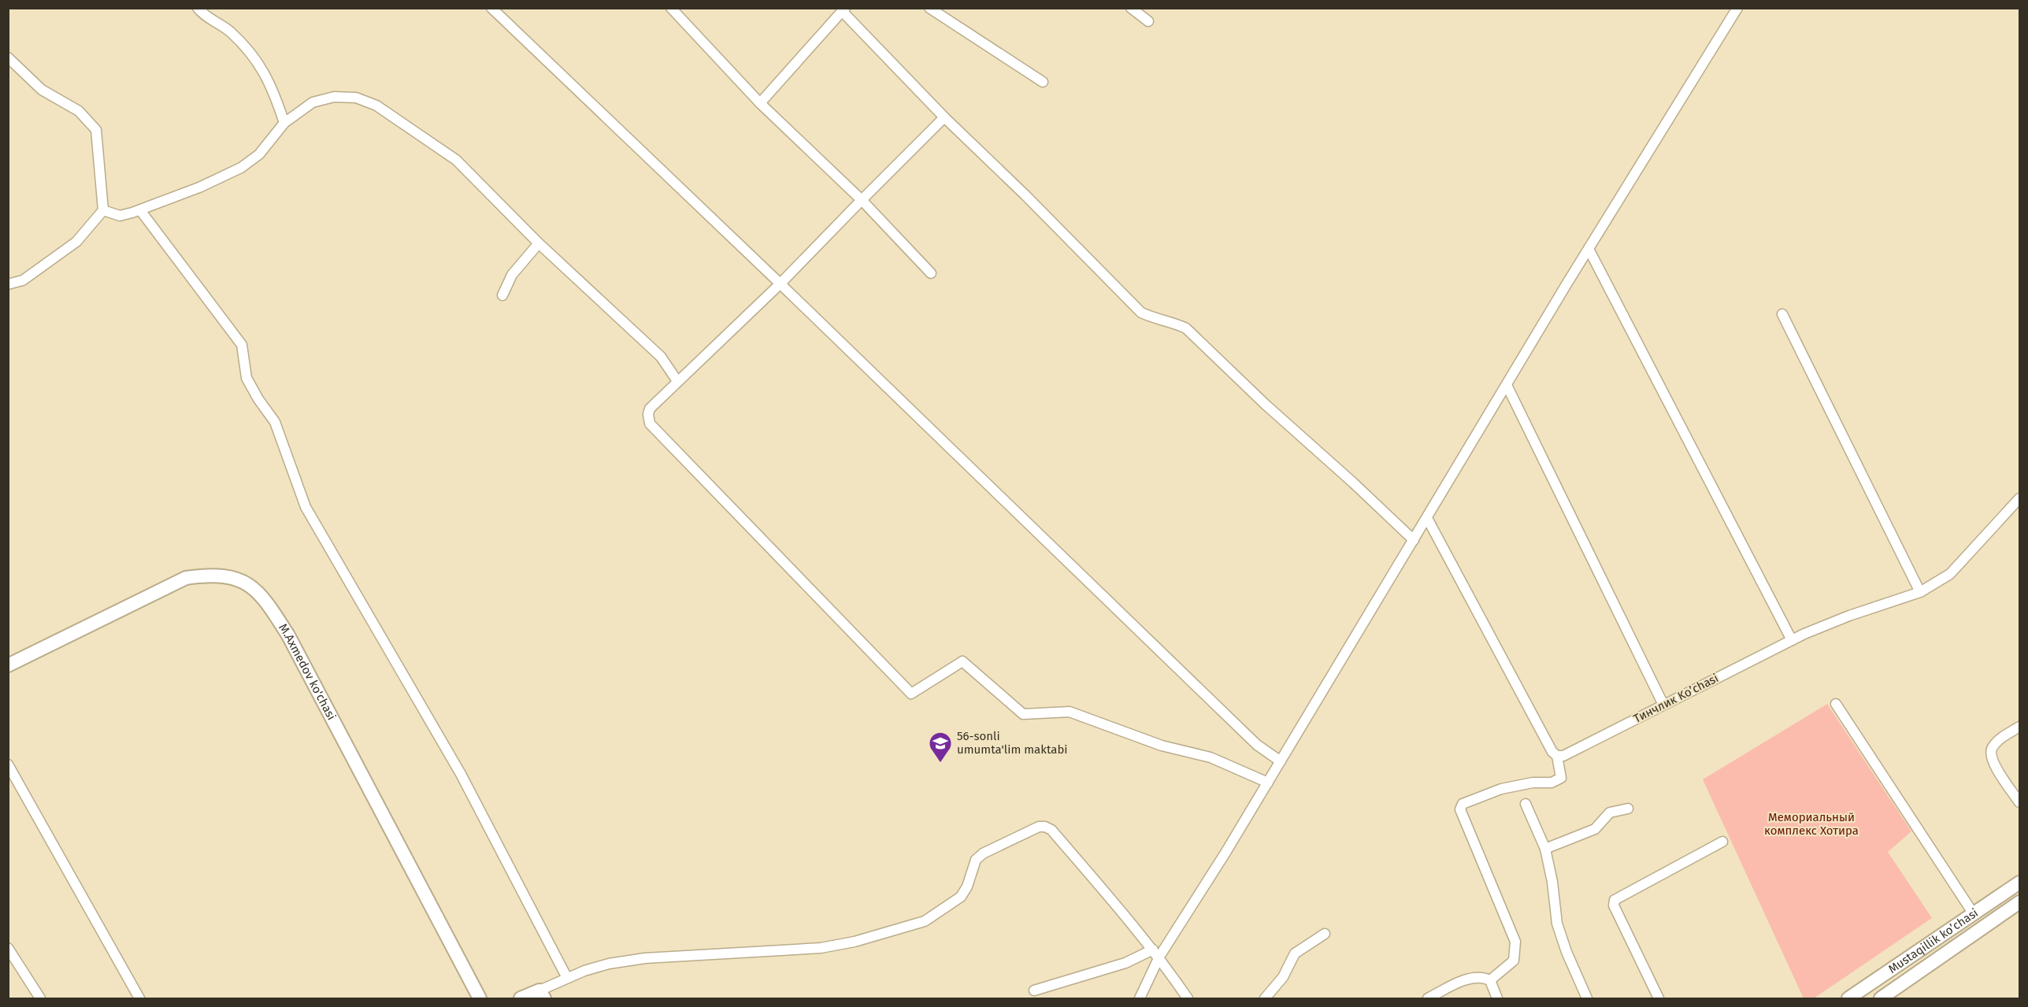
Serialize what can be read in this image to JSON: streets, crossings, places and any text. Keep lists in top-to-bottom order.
{
  "streets": {
    "main road": ["M.Axmedov ko'chasi", "Mustaqillik ko’chasi"],
    "street": ["Тинчлик Ko’chasi"]
  },
  "parks": ["Мемориальный комплекс Хотира"],
  "places": {
    "school or university": ["56-sonli umumta'lim maktabi"]
  }
}
